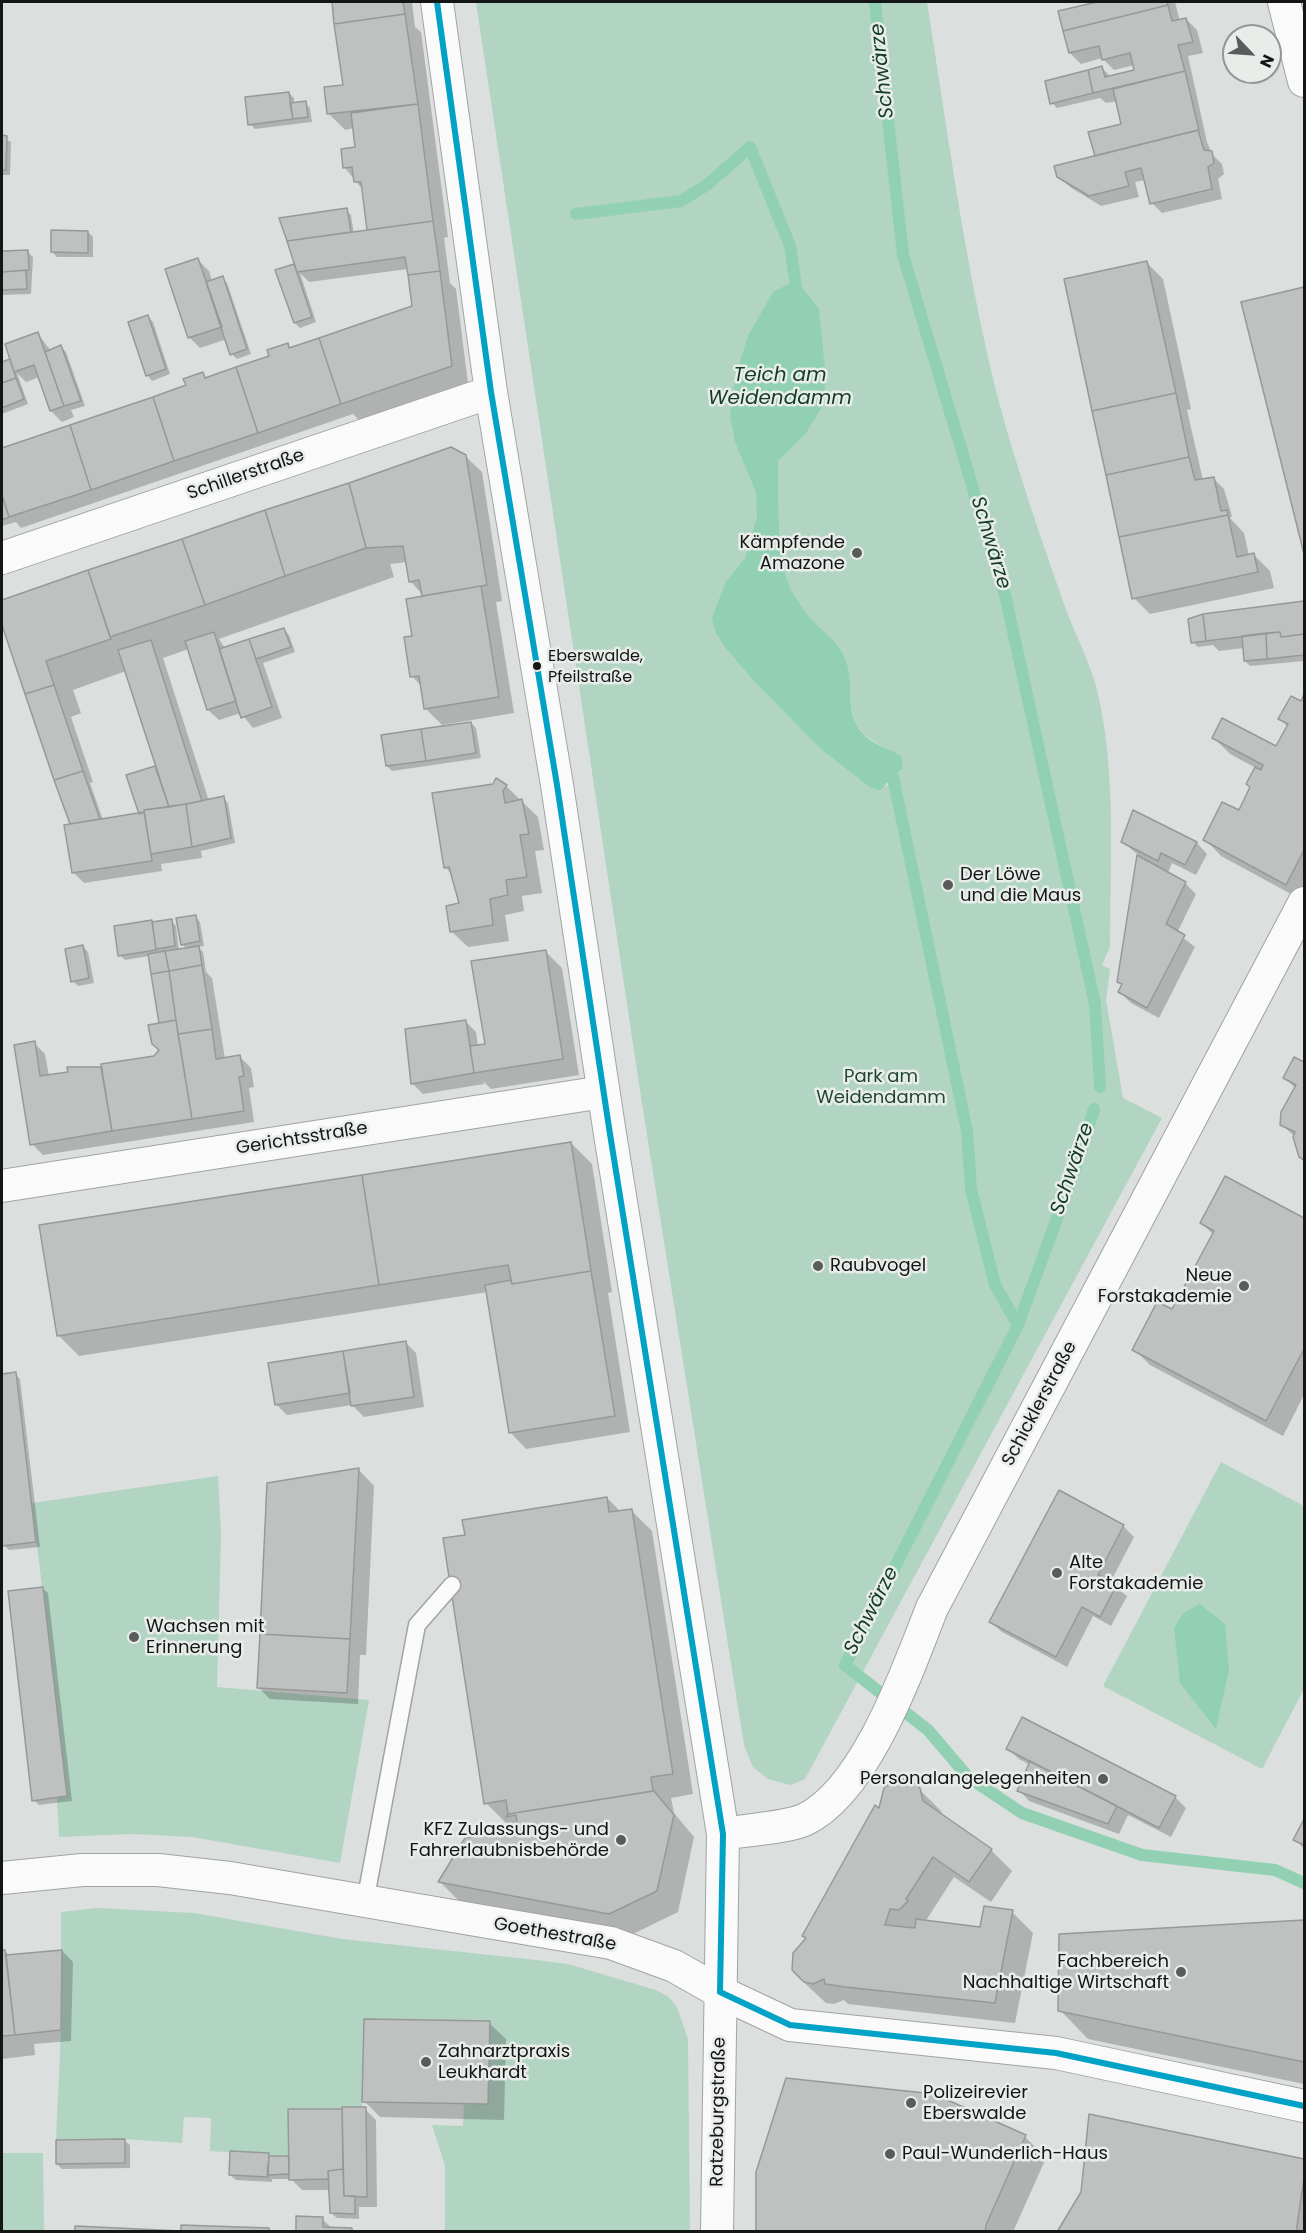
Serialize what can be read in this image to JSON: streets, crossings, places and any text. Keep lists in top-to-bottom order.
{
  "streets": {
    "street": [
      "Schillerstraße",
      "Gerichtsstraße",
      "Schicklerstraße",
      "Goethestraße",
      "Ratzeburgstraße"
    ]
  },
  "crossings": [
    ["Schillerstraße", "Ratzeburgstraße"],
    ["Gerichtsstraße", "Ratzeburgstraße"],
    ["Schicklerstraße", "Ratzeburgstraße"],
    ["Goethestraße", "Ratzeburgstraße"]
  ],
  "water": ["Schwärze", "Teich am Weidendamm"],
  "parks": ["Park am Weidendamm"],
  "places": [
    "Kämpfende Amazone",
    "Eberswalde, Pfeilstraße",
    "Der Löwe und die Maus",
    "Raubvogel",
    "Neue Forstakademie",
    "Alte Forstakademie",
    "Wachsen mit Erinnerung",
    "Personalangelegenheiten",
    "KFZ Zulassungs- und Fahrerlaubnisbehörde",
    "Fachbereich Nachhaltige Wirtschaft",
    "Zahnarztpraxis Leukhardt",
    "Polizeirevier Eberswalde",
    "Paul-Wunderlich-Haus"
  ],
  "north": "bottom right"
}
